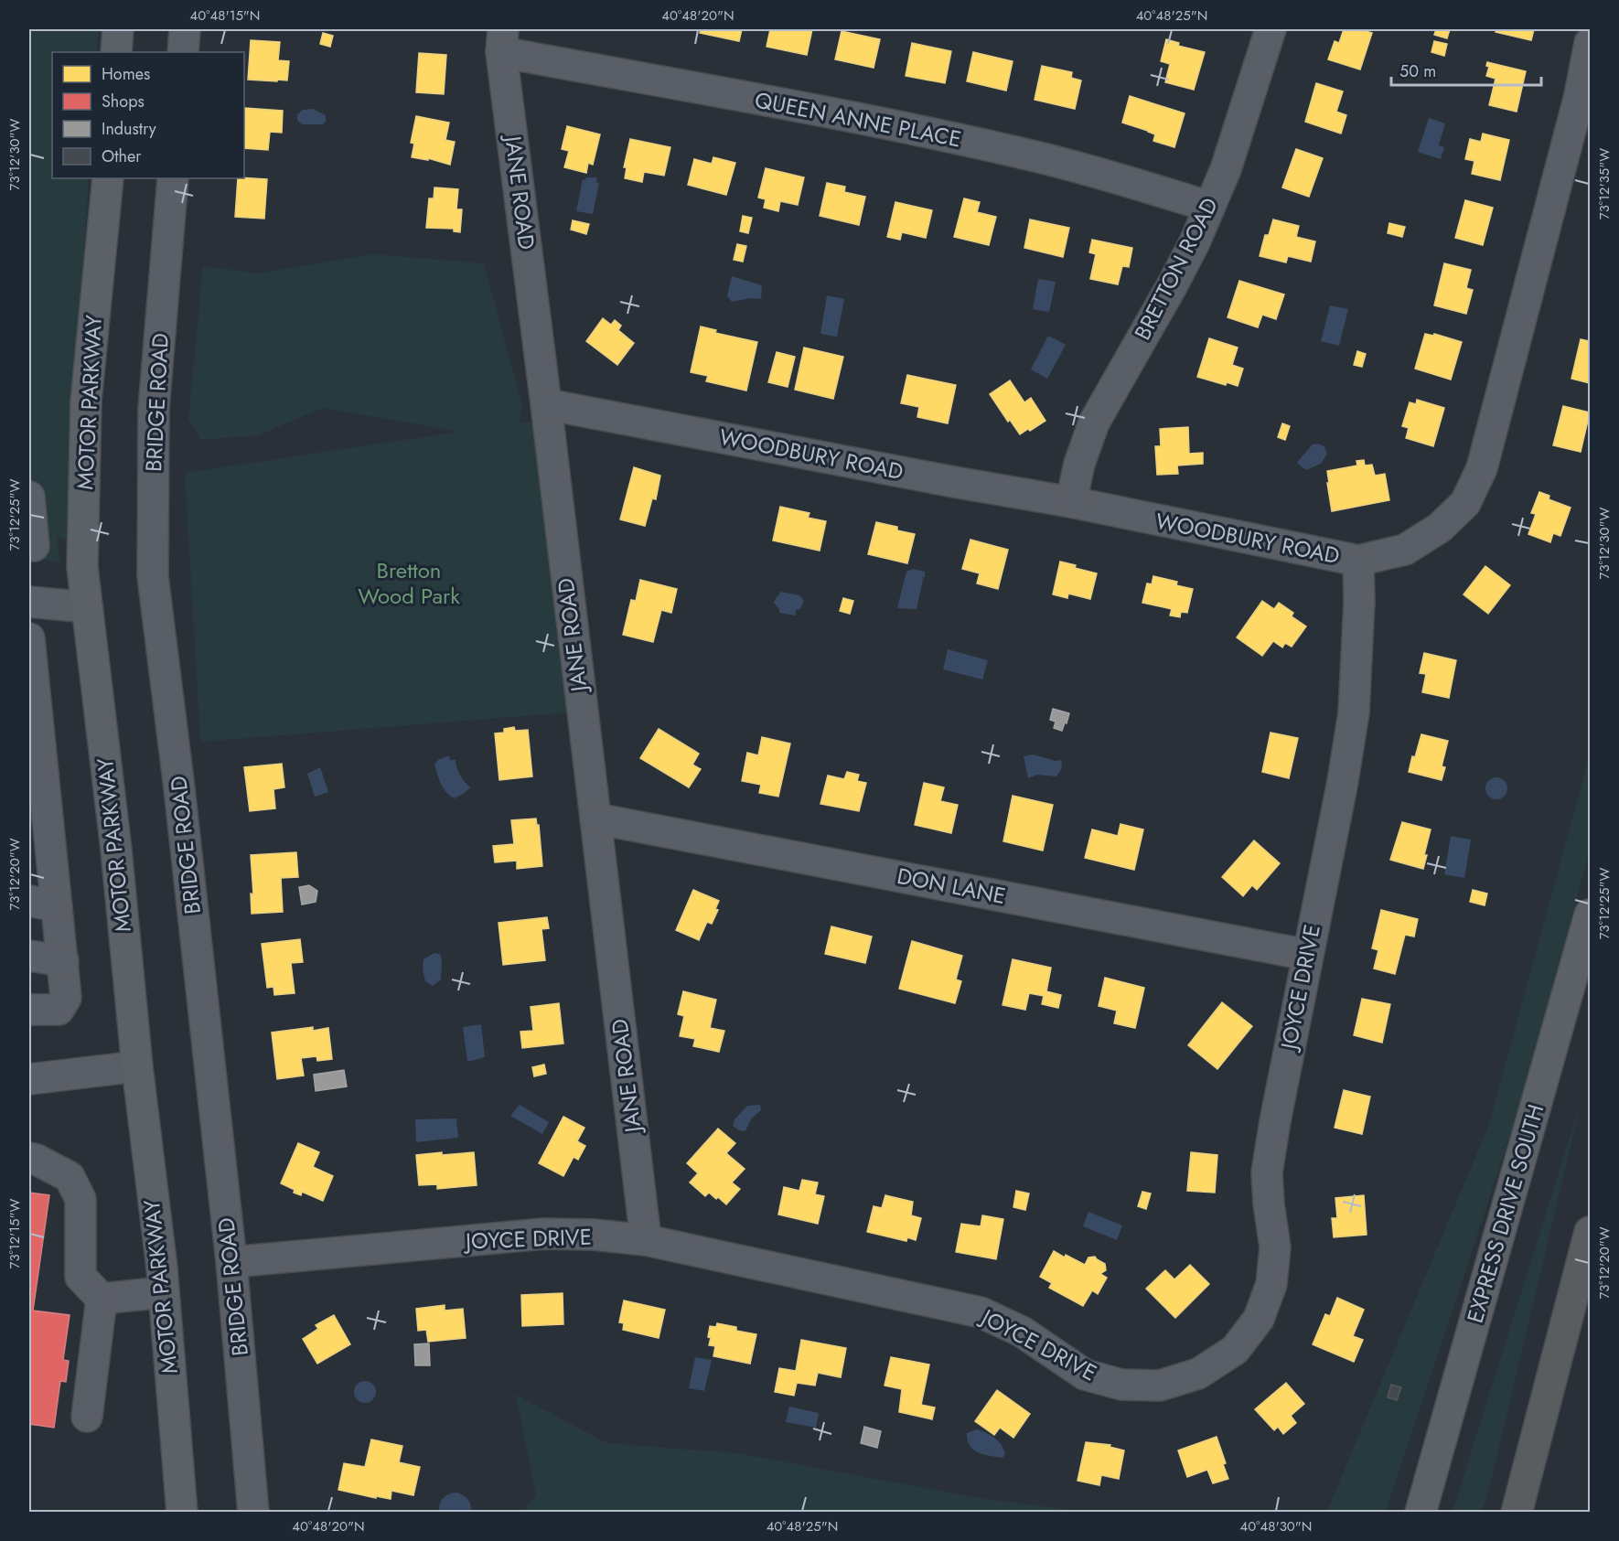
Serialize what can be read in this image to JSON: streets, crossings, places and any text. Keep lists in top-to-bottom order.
{
  "streets": {
    "main road": ["MOTOR PARKWAY", "EXPRESS DRIVE SOUTH"],
    "street": [
      "QUEEN ANNE PLACE",
      "JANE ROAD",
      "BRETTON ROAD",
      "BRIDGE ROAD",
      "WOODBURY ROAD",
      "DON LANE",
      "JOYCE DRIVE"
    ]
  },
  "crossings": [
    ["QUEEN ANNE PLACE", "JANE ROAD"],
    ["QUEEN ANNE PLACE", "BRETTON ROAD"],
    ["JANE ROAD", "WOODBURY ROAD"],
    ["JANE ROAD", "DON LANE"],
    ["JANE ROAD", "JOYCE DRIVE"],
    ["BRETTON ROAD", "WOODBURY ROAD"],
    ["BRIDGE ROAD", "JOYCE DRIVE"],
    ["WOODBURY ROAD", "JOYCE DRIVE"],
    ["DON LANE", "JOYCE DRIVE"]
  ],
  "parks": ["Bretton Wood Park"],
  "legend": [
    "Homes",
    "Shops",
    "Industry",
    "Other"
  ],
  "scale_bar": "50 m",
  "coordinates": [
    "40°48'15\"N",
    "40°48'20\"N",
    "40°48'25\"N",
    "73°12'30\"W",
    "73°12'35\"W",
    "73°12'25\"W",
    "73°12'20\"W",
    "73°12'15\"W",
    "40°48'30\"N"
  ]
}
